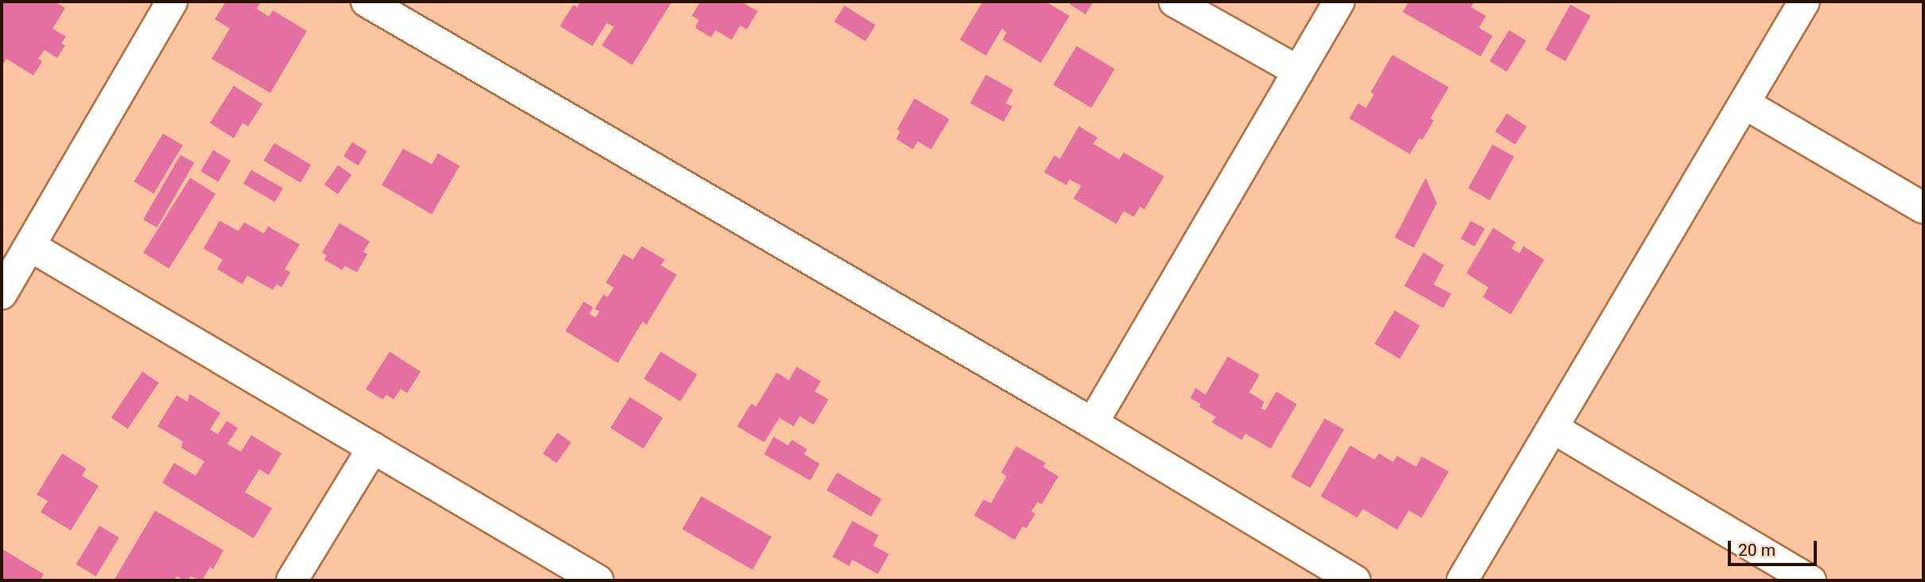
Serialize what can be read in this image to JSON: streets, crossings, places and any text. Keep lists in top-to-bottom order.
{
  "scale_bar": "20 m"
}
